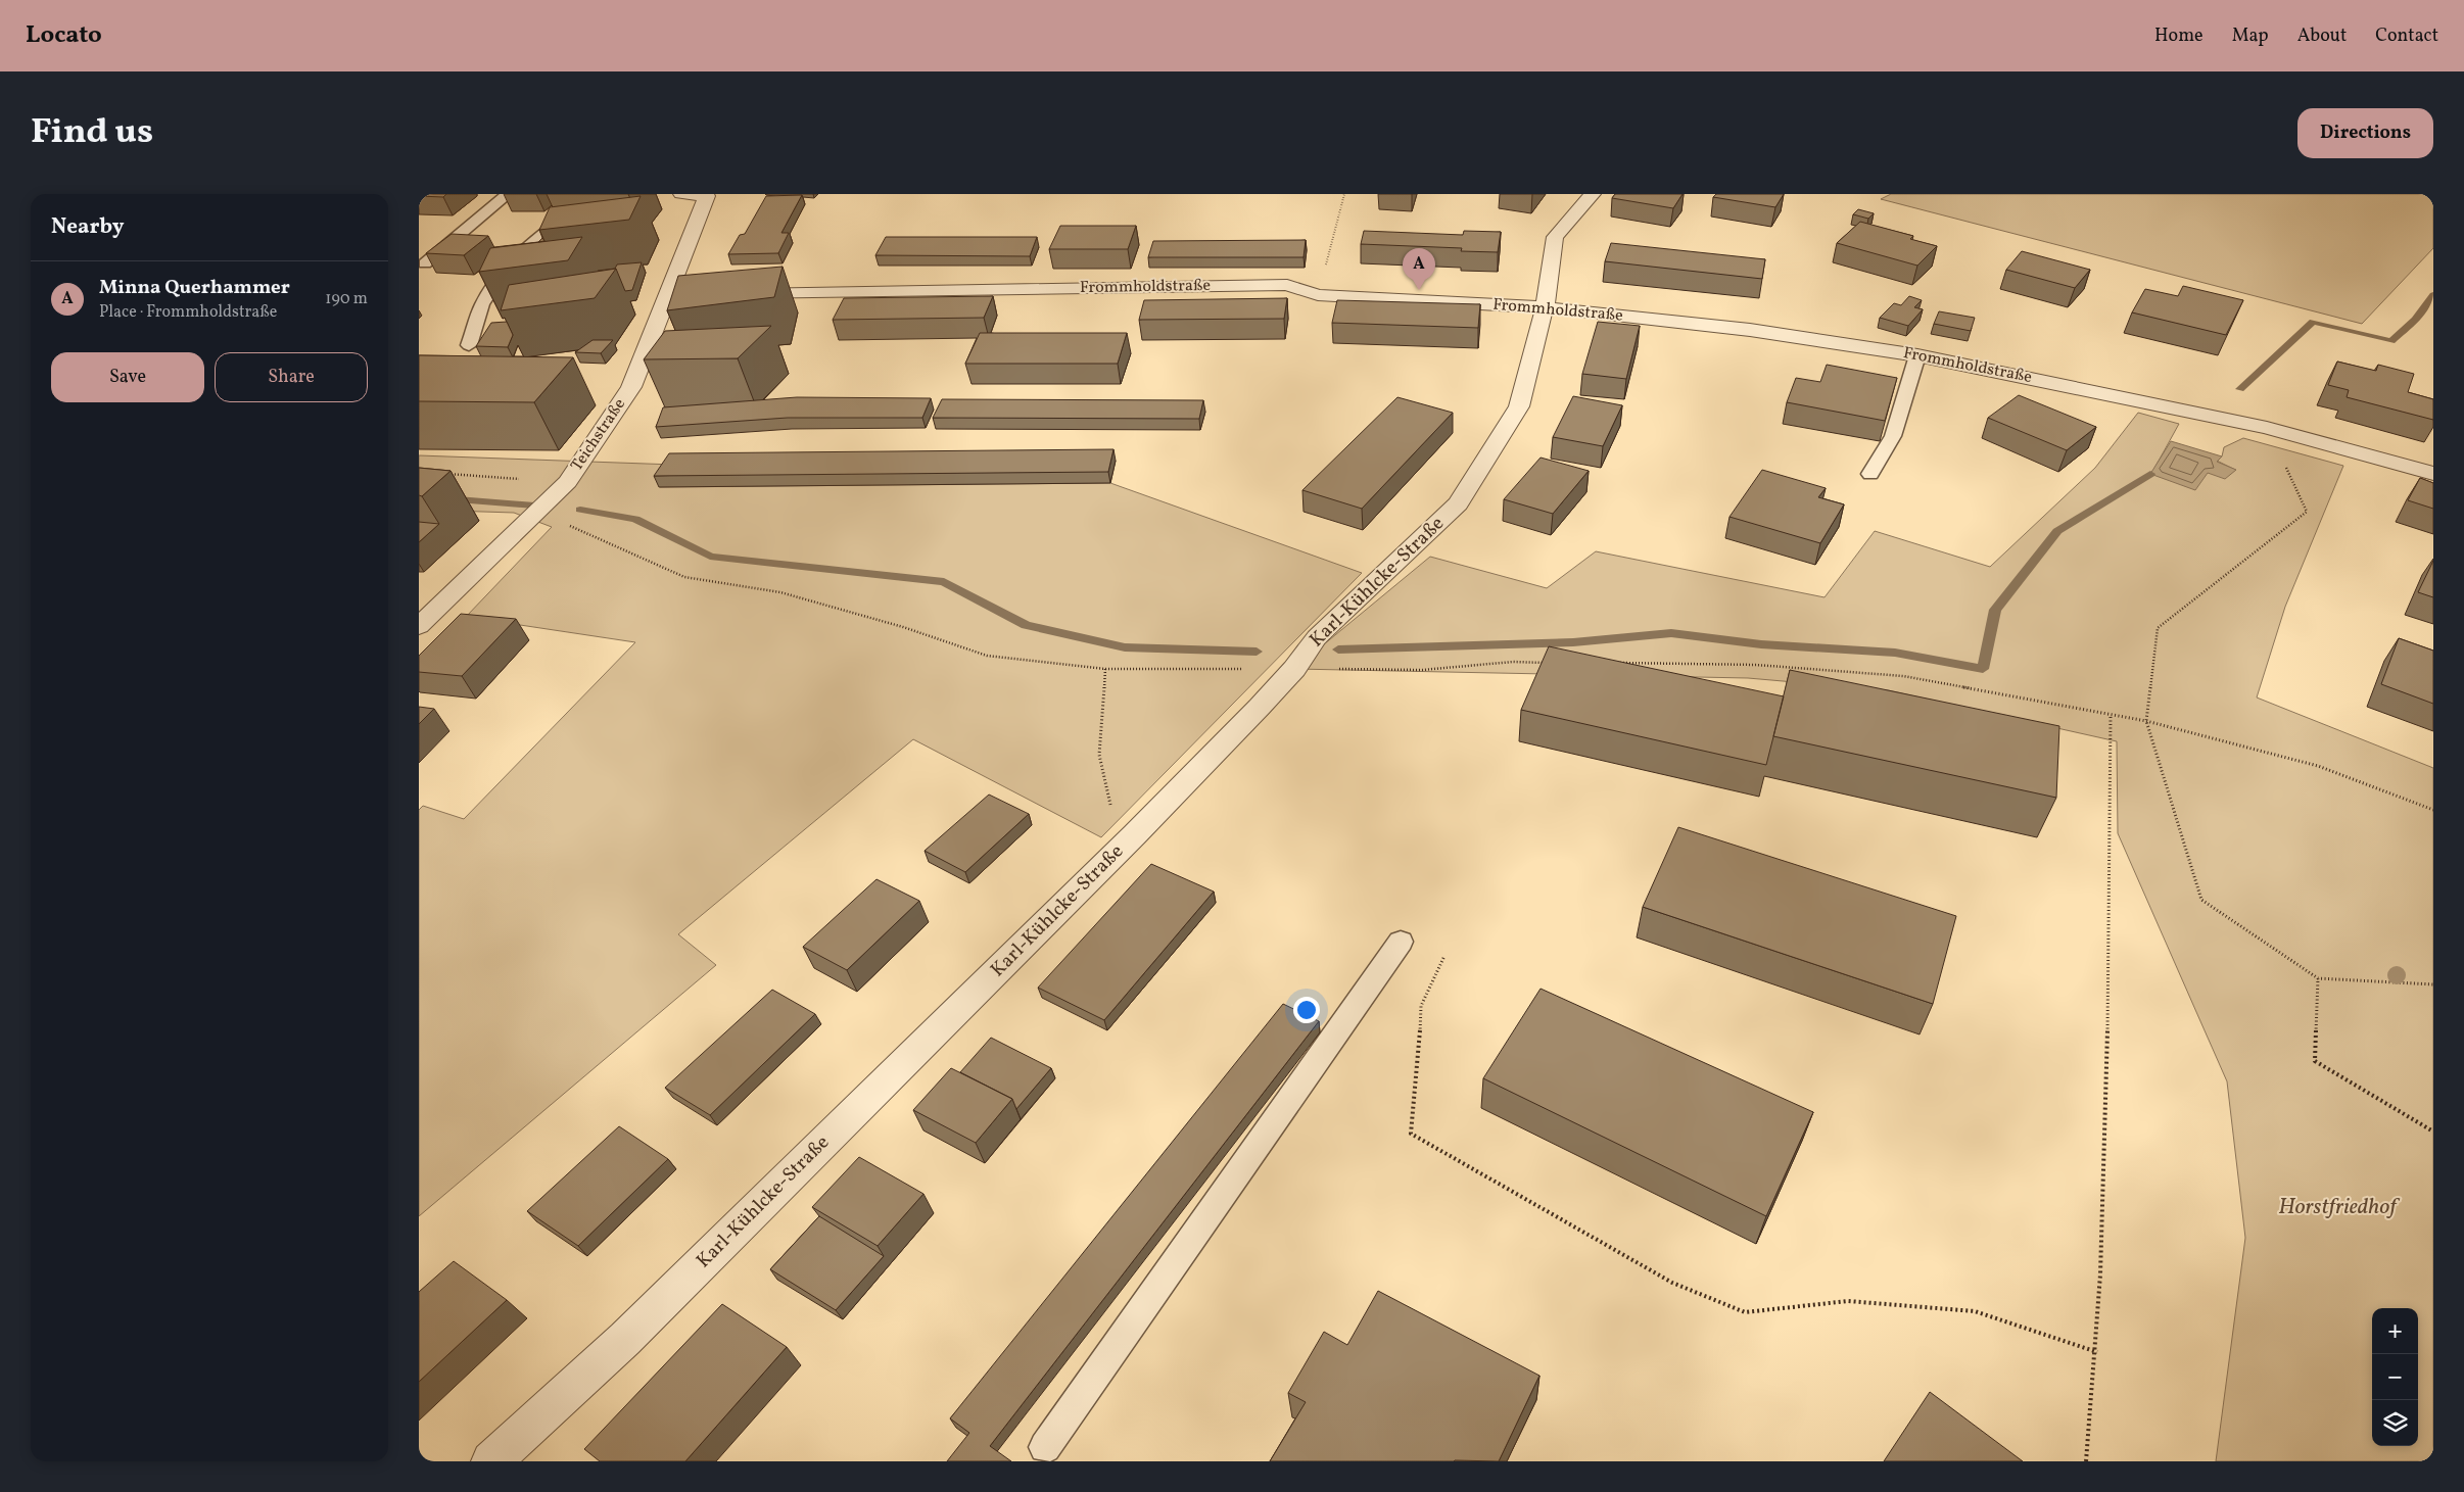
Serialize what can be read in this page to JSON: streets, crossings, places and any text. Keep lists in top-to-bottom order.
{
  "streets": {
    "street": ["Frommholdstraße", "Teichstraße", "Karl-Kühlcke-Straße"]
  },
  "crossings": [
    ["Frommholdstraße", "Teichstraße"],
    ["Frommholdstraße", "Karl-Kühlcke-Straße"]
  ],
  "parks": ["Horstfriedhof"],
  "page": {
    "header": "Locato",
    "nav": [
      "Home",
      "Map",
      "About",
      "Contact"
    ],
    "title": "Find us",
    "buttons": [
      "Directions",
      ["Save", "Share"]
    ],
    "heading": "Nearby",
    "pins": "A",
    "list": [
      {
        "mark": "A",
        "name": "Minna Querhammer",
        "note": "Place · Frommholdstraße",
        "value": "190 m"
      }
    ],
    "map_buttons": ["+", "−"]
  }
}
